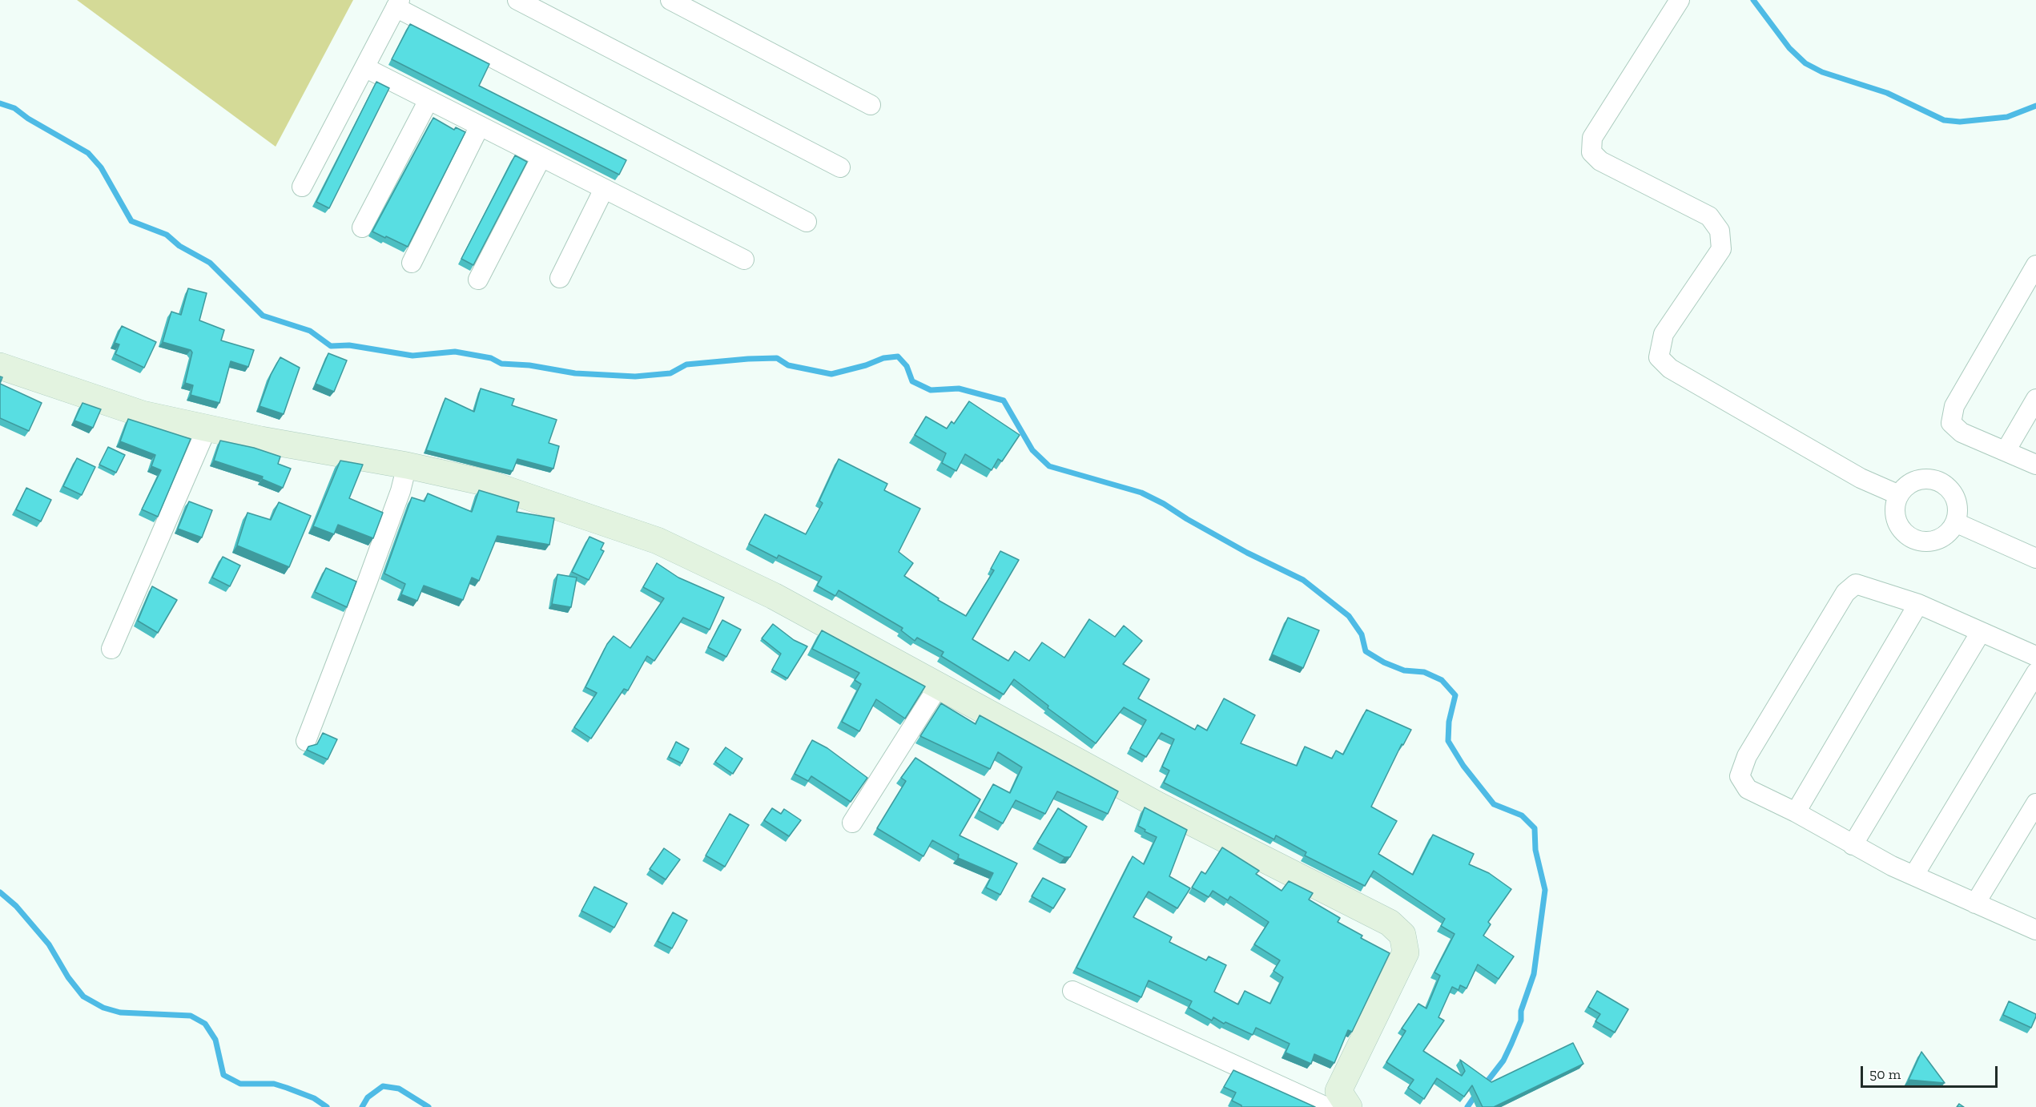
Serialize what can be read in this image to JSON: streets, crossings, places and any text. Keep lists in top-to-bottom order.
{
  "scale_bar": "50 m"
}
